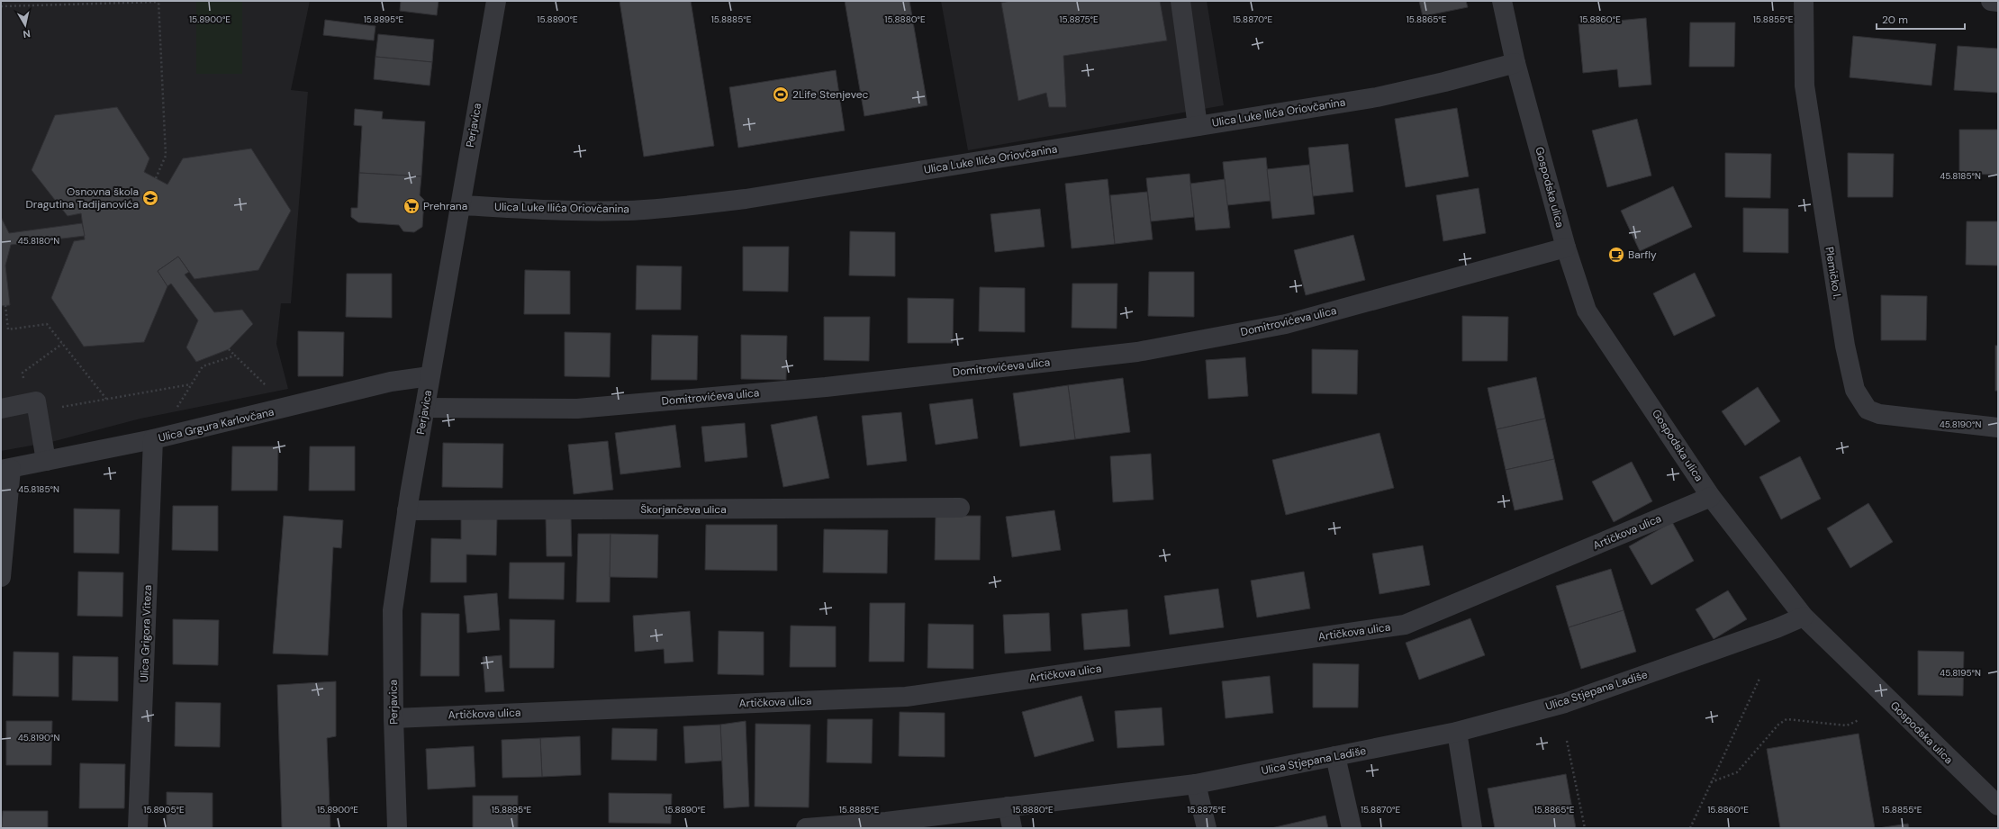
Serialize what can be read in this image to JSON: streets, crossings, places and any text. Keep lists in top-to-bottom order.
{
  "streets": {
    "street": [
      "Ulica Luke Ilića Oriovčanina",
      "Perjavica",
      "Gospodska ulica",
      "Plemičko I.",
      "Domitrovićeva ulica",
      "Ulica Grgura Karlovčana",
      "Škorjančeva ulica",
      "Artičkova ulica",
      "Ulica Grigora Viteza",
      "Ulica Stjepana Ladiše"
    ]
  },
  "crossings": [
    ["Ulica Luke Ilića Oriovčanina", "Perjavica"],
    ["Ulica Luke Ilića Oriovčanina", "Gospodska ulica"],
    ["Perjavica", "Domitrovićeva ulica"],
    ["Perjavica", "Ulica Grgura Karlovčana"],
    ["Perjavica", "Škorjančeva ulica"],
    ["Perjavica", "Artičkova ulica"],
    ["Gospodska ulica", "Domitrovićeva ulica"],
    ["Gospodska ulica", "Artičkova ulica"],
    ["Gospodska ulica", "Ulica Stjepana Ladiše"],
    ["Ulica Grgura Karlovčana", "Ulica Grigora Viteza"]
  ],
  "places": {
    "sports": ["2Life Stenjevec"],
    "school or university": ["Osnovna škola Dragutina Tadijanovića"],
    "supermarket": ["Prehrana"],
    "cafe": ["Barfly"]
  },
  "scale_bar": "20 m",
  "north": "bottom",
  "coordinates": [
    "15.8900°E",
    "15.8895°E",
    "15.8890°E",
    "15.8885°E",
    "15.8880°E",
    "15.8875°E",
    "15.8870°E",
    "15.8865°E",
    "15.8860°E",
    "15.8855°E",
    "45.8185°N",
    "45.8180°N",
    "45.8190°N",
    "45.8195°N",
    "15.8905°E"
  ]
}
